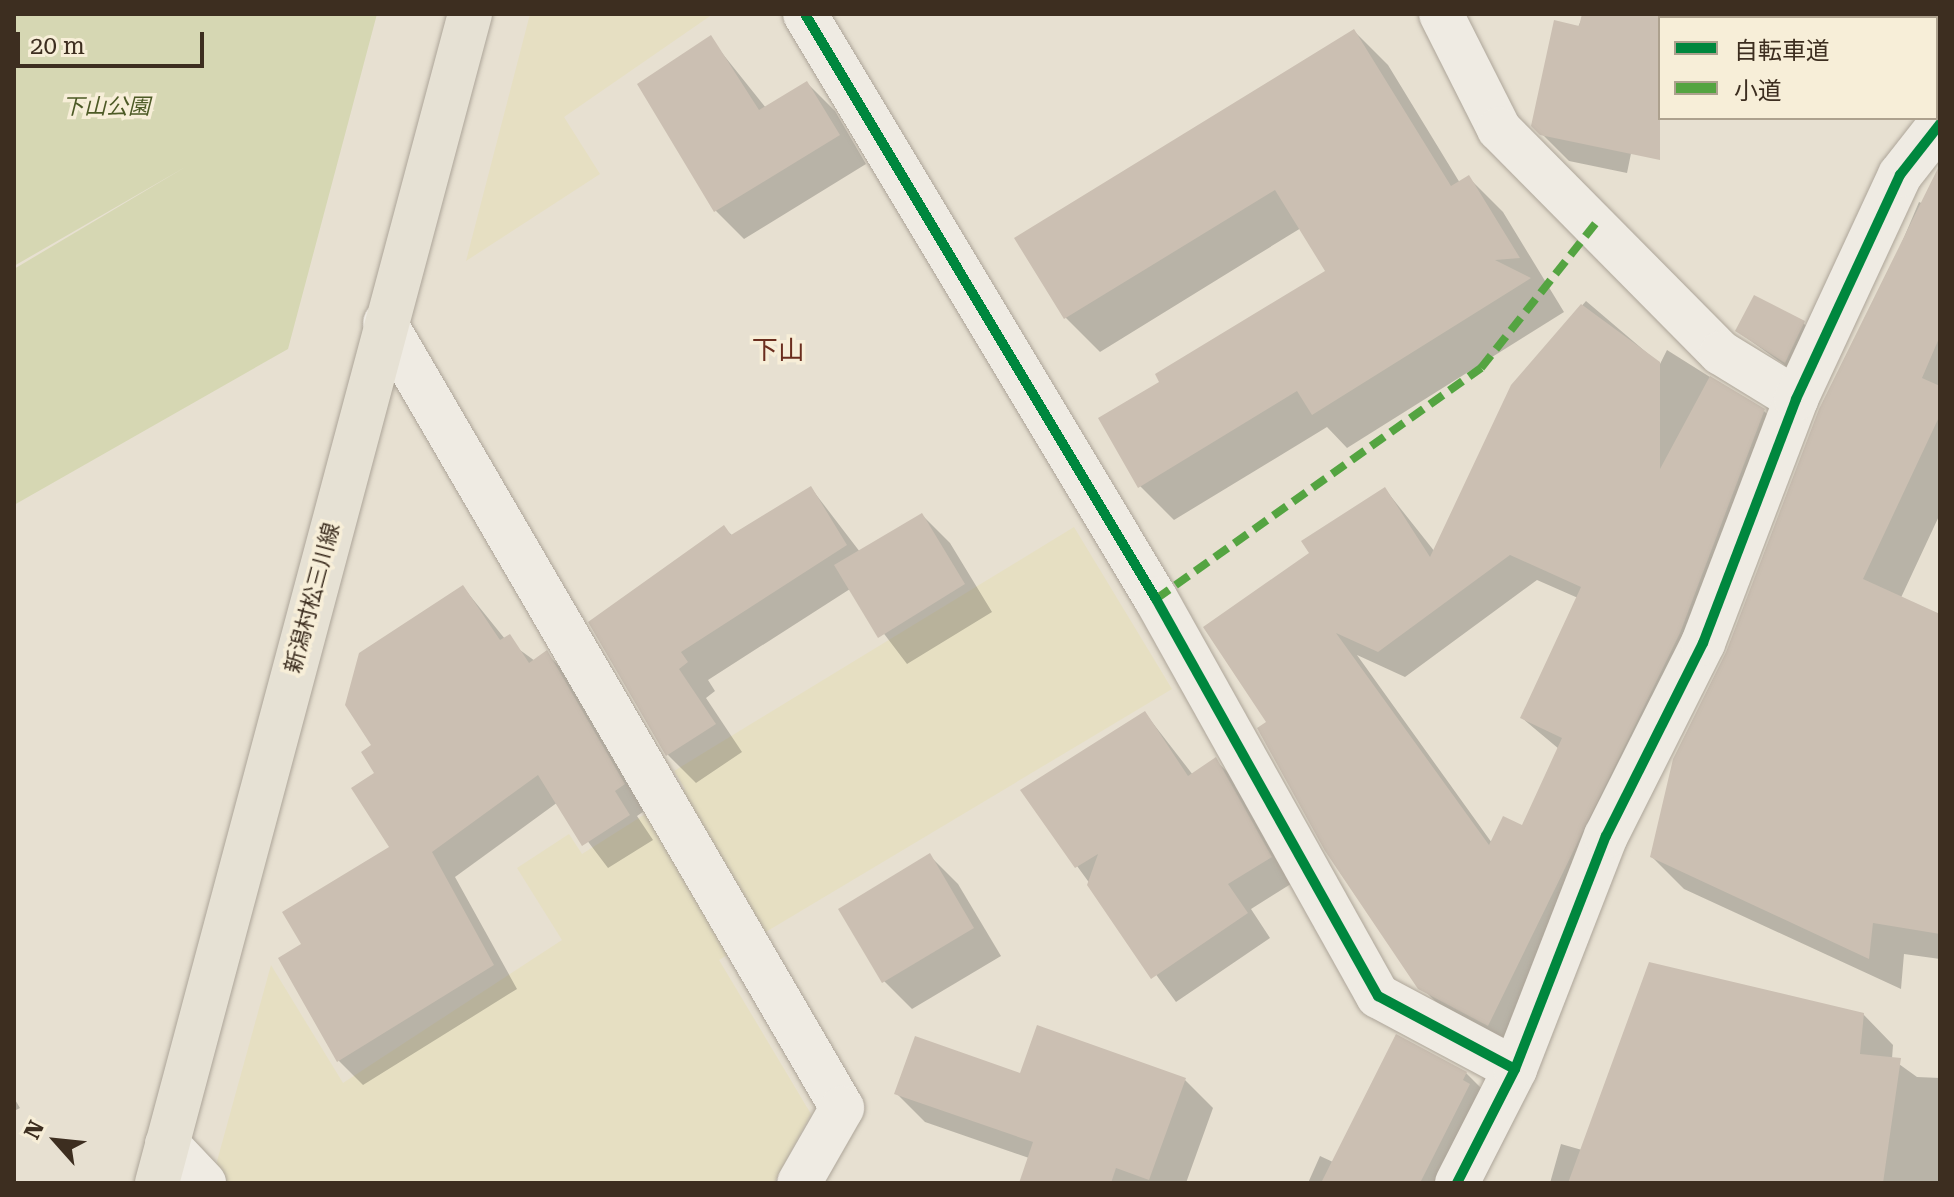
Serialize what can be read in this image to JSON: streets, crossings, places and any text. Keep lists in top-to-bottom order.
{
  "streets": {
    "main road": ["新潟村松三川線"]
  },
  "districts": ["下山"],
  "parks": ["下山公園"],
  "legend": ["自転車道", "小道"],
  "scale_bar": "20 m",
  "north": "top left"
}
